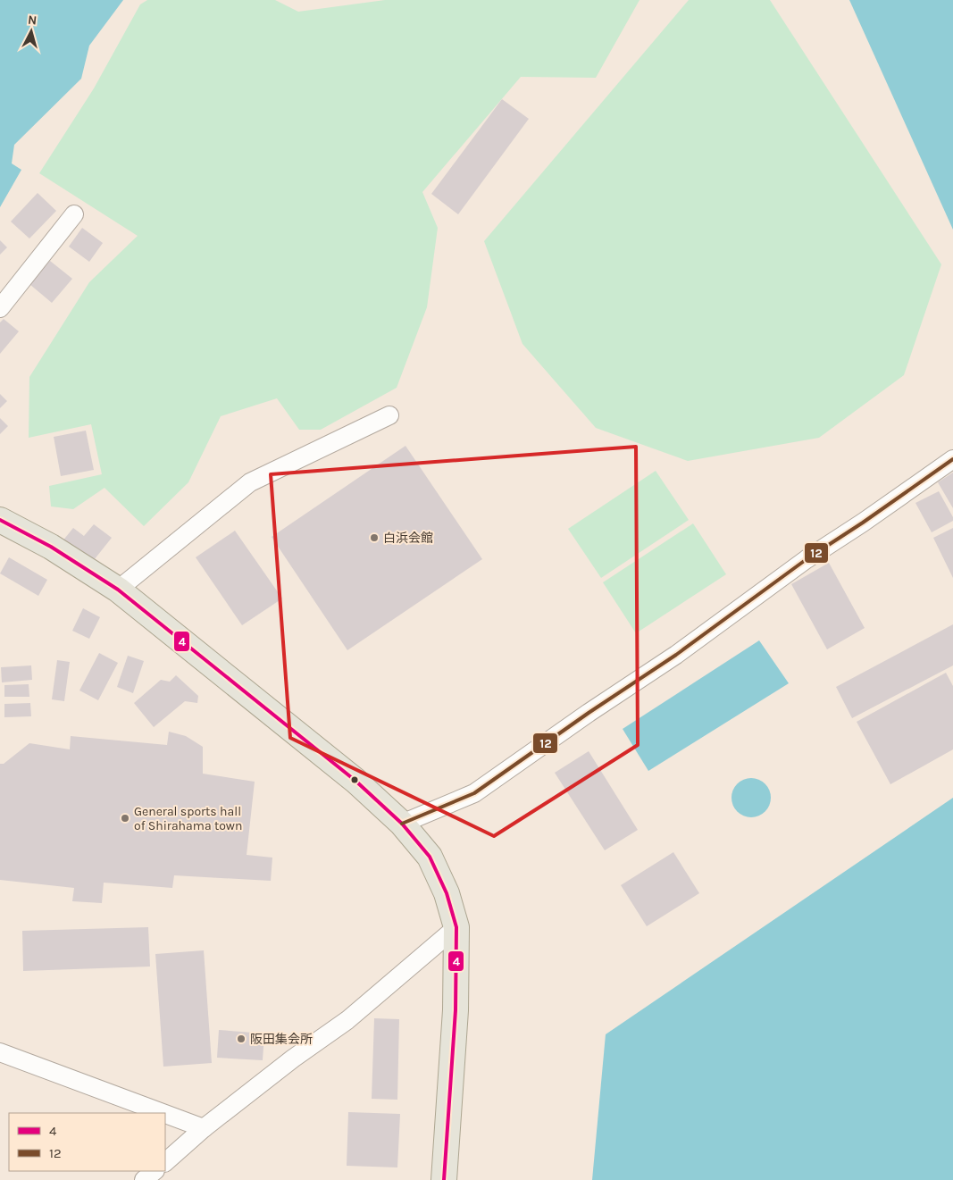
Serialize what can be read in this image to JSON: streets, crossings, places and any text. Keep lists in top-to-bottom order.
{
  "places": ["白浜会館", "General sports hall of Shirahama town", "阪田集会所"],
  "lines": ["transit line 12", "transit line 4"],
  "legend": ["4", "12"],
  "north": "top"
}
